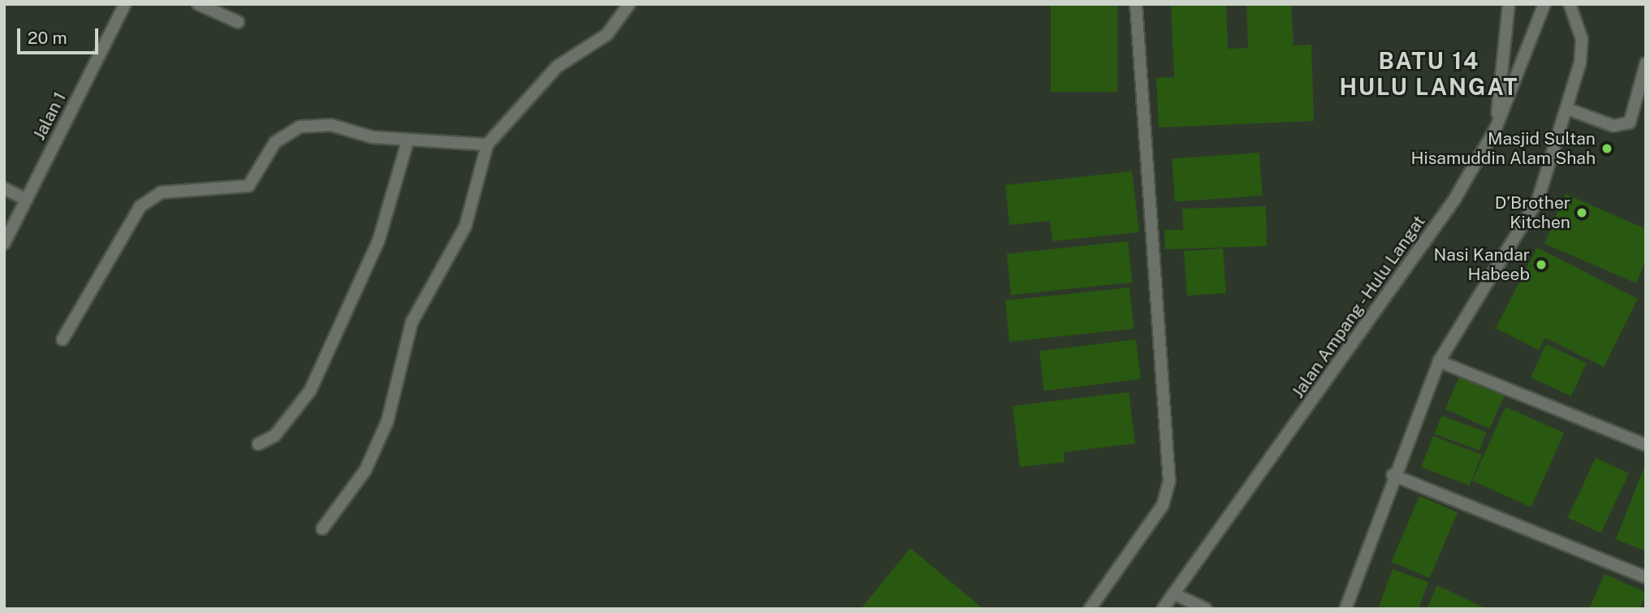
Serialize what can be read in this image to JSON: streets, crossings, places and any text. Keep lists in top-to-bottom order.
{
  "streets": {
    "street": ["Jalan 1", "Jalan Ampang - Hulu Langat"]
  },
  "districts": ["BATU 14 HULU LANGAT"],
  "places": ["Masjid Sultan Hisamuddin Alam Shah", "D’Brother Kitchen", "Nasi Kandar Habeeb"],
  "scale_bar": "20 m"
}
